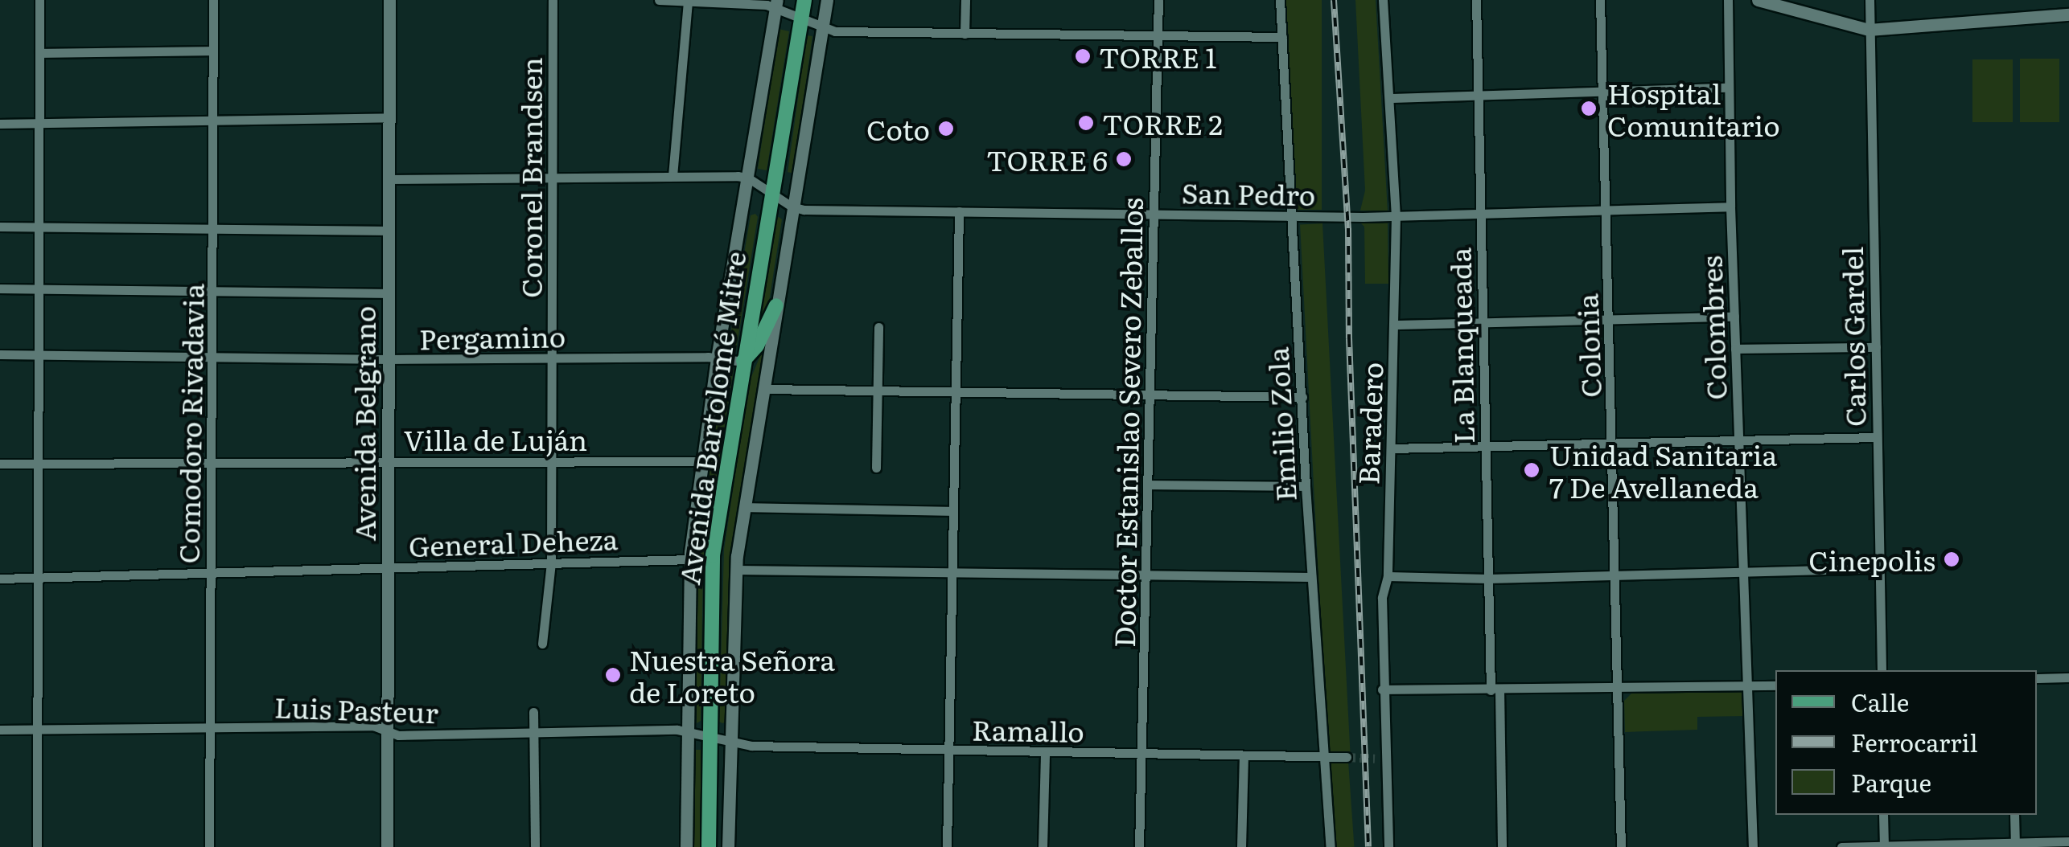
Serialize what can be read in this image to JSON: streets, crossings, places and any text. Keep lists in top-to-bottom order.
{
  "streets": {
    "main road": ["Avenida Bartolomé Mitre"],
    "street": [
      "Coronel Brandsen",
      "San Pedro",
      "Colombres",
      "Pergamino",
      "Carlos Gardel",
      "La Blanqueada",
      "Colonia",
      "Doctor Estanislao Severo Zeballos",
      "Comodoro Rivadavia",
      "Avenida Belgrano",
      "Baradero",
      "Emilio Zola",
      "Villa de Luján",
      "General Deheza",
      "Luis Pasteur",
      "Ramallo"
    ]
  },
  "crossings": [
    ["Coronel Brandsen", "Pergamino"],
    ["Coronel Brandsen", "Villa de Luján"],
    ["Coronel Brandsen", "General Deheza"],
    ["San Pedro", "Colombres"],
    ["San Pedro", "La Blanqueada"],
    ["San Pedro", "Colonia"],
    ["San Pedro", "Avenida Bartolomé Mitre"],
    ["San Pedro", "Doctor Estanislao Severo Zeballos"],
    ["San Pedro", "Baradero"],
    ["San Pedro", "Emilio Zola"],
    ["Pergamino", "Avenida Bartolomé Mitre"],
    ["Pergamino", "Comodoro Rivadavia"],
    ["Pergamino", "Avenida Belgrano"],
    ["Avenida Bartolomé Mitre", "Villa de Luján"],
    ["Avenida Bartolomé Mitre", "General Deheza"],
    ["Avenida Bartolomé Mitre", "Luis Pasteur"],
    ["Avenida Bartolomé Mitre", "Ramallo"],
    ["Doctor Estanislao Severo Zeballos", "Ramallo"],
    ["Comodoro Rivadavia", "Villa de Luján"],
    ["Comodoro Rivadavia", "General Deheza"],
    ["Comodoro Rivadavia", "Luis Pasteur"],
    ["Avenida Belgrano", "Villa de Luján"],
    ["Avenida Belgrano", "General Deheza"],
    ["Avenida Belgrano", "Luis Pasteur"],
    ["Emilio Zola", "Ramallo"],
    ["Luis Pasteur", "Ramallo"]
  ],
  "places": [
    "TORRE 1",
    "Hospital Comunitario",
    "TORRE 2",
    "Coto",
    "TORRE 6",
    "Unidad Sanitaria 7 De Avellaneda",
    "Cinepolis",
    "Nuestra Señora de Loreto"
  ],
  "legend": ["Calle", "Ferrocarril", "Parque"]
}
